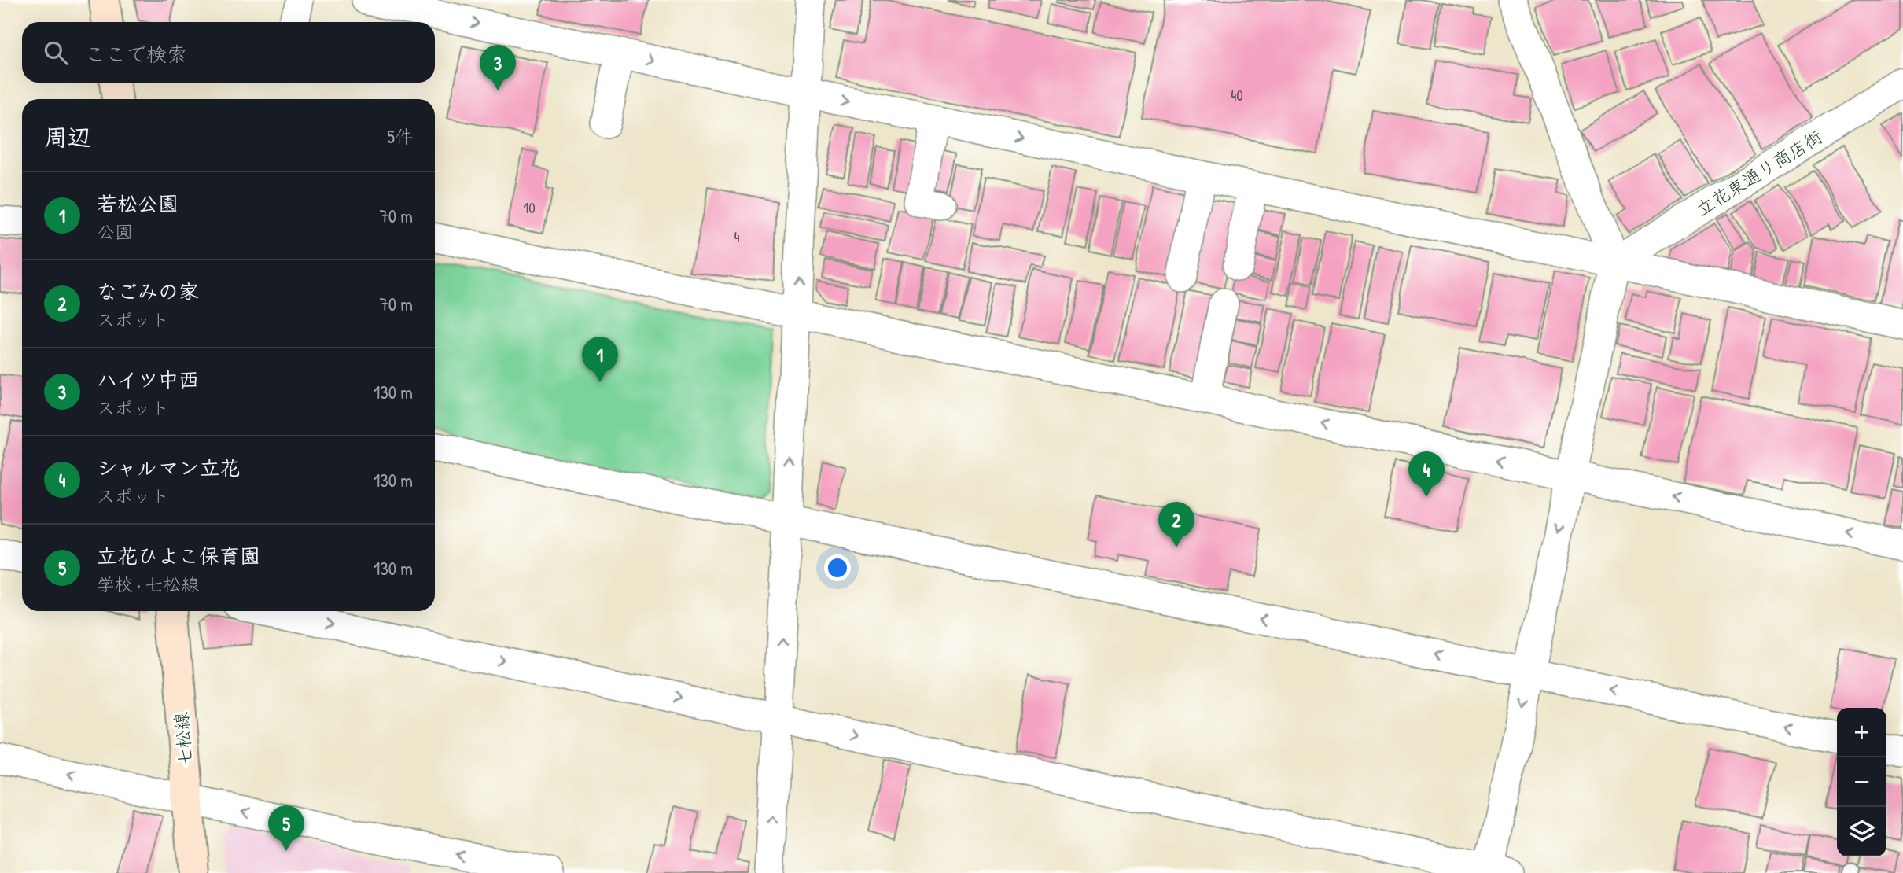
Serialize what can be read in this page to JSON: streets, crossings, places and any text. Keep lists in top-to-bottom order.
{
  "streets": {
    "street": ["立花東通り商店街", "七松線"]
  },
  "house_numbers": ["40", "10", "4"],
  "page": {
    "search": "ここで検索",
    "pins": [
      "3",
      "1",
      "4",
      "2",
      "5"
    ],
    "heading": ["周辺", "5件"],
    "list": [
      {
        "mark": "1",
        "name": "若松公園",
        "note": "公園",
        "value": "70 m"
      },
      {
        "mark": "2",
        "name": "なごみの家",
        "note": "スポット",
        "value": "70 m"
      },
      {
        "mark": "3",
        "name": "ハイツ中西",
        "note": "スポット",
        "value": "130 m"
      },
      {
        "mark": "4",
        "name": "シャルマン立花",
        "note": "スポット",
        "value": "130 m"
      },
      {
        "mark": "5",
        "name": "立花ひよこ保育園",
        "note": "学校 · 七松線",
        "value": "130 m"
      }
    ],
    "map_buttons": ["+", "−"]
  }
}
